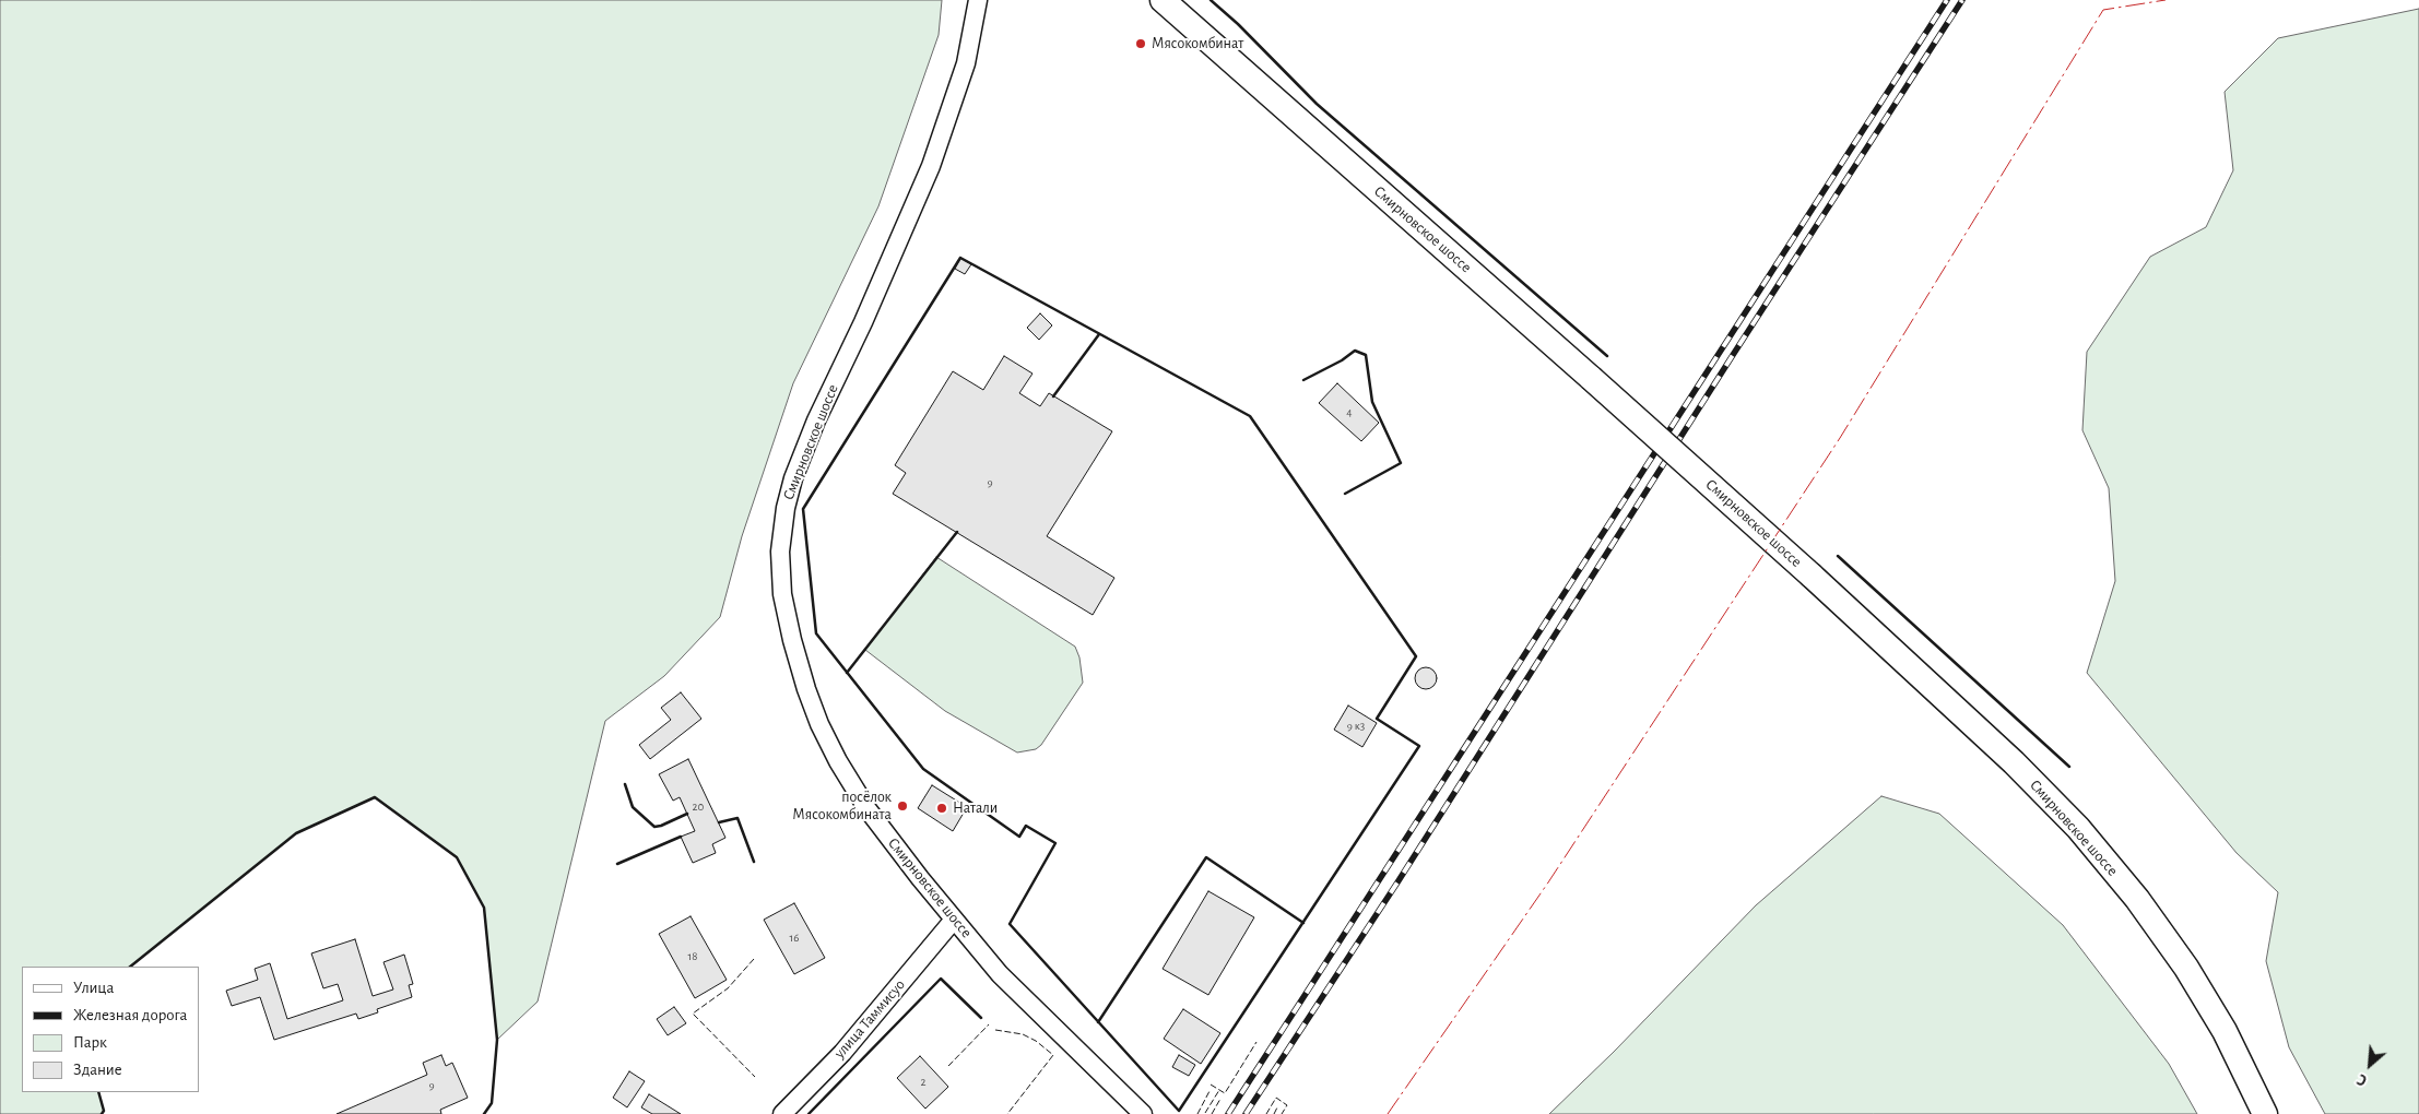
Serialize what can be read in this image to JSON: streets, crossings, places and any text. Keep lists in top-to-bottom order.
{
  "streets": {
    "main road": ["Смирновское шоссе"],
    "street": ["улица Таммисуо"]
  },
  "crossings": [
    ["Смирновское шоссе", "улица Таммисуо"]
  ],
  "places": ["Мясокомбинат", "посёлок Мясокомбината", "Натали"],
  "house_numbers": [
    "4",
    "9",
    "9 к3",
    "20",
    "16",
    "18",
    "2",
    "9"
  ],
  "legend": [
    "Улица",
    "Железная дорога",
    "Парк",
    "Здание"
  ],
  "north": "bottom left"
}
